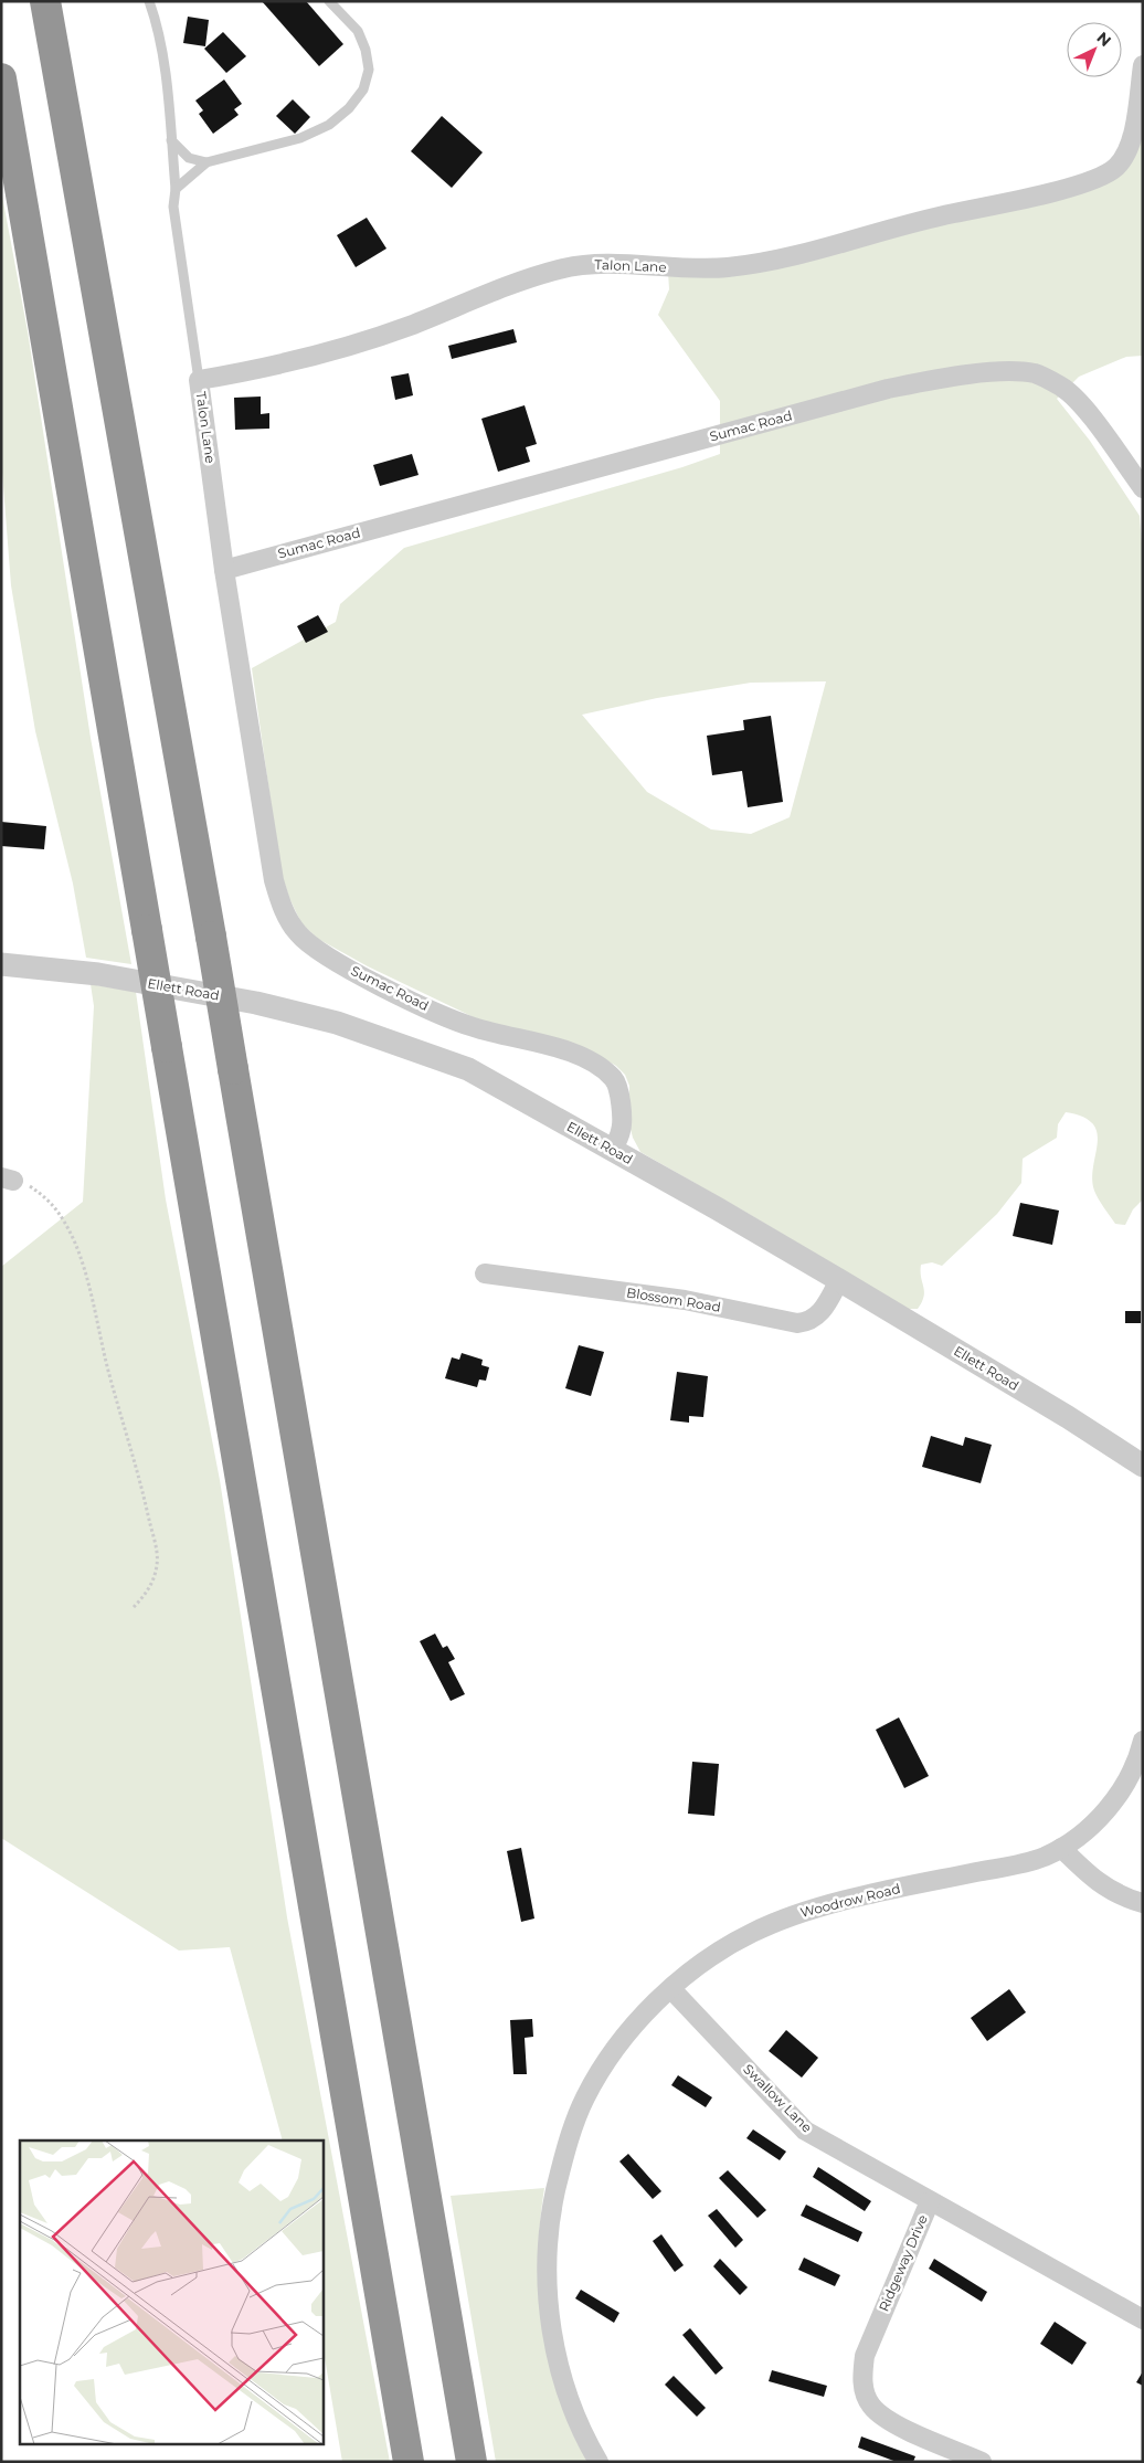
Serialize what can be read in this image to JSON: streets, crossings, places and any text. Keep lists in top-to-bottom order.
{
  "streets": {
    "street": [
      "Talon Lane",
      "Sumac Road",
      "Ellett Road",
      "Blossom Road",
      "Woodrow Road",
      "Swallow Lane",
      "Ridgeway Drive"
    ]
  },
  "crossings": [
    ["Talon Lane", "Sumac Road"],
    ["Sumac Road", "Ellett Road"],
    ["Ellett Road", "Blossom Road"],
    ["Woodrow Road", "Swallow Lane"],
    ["Swallow Lane", "Ridgeway Drive"]
  ],
  "north": "top right"
}
